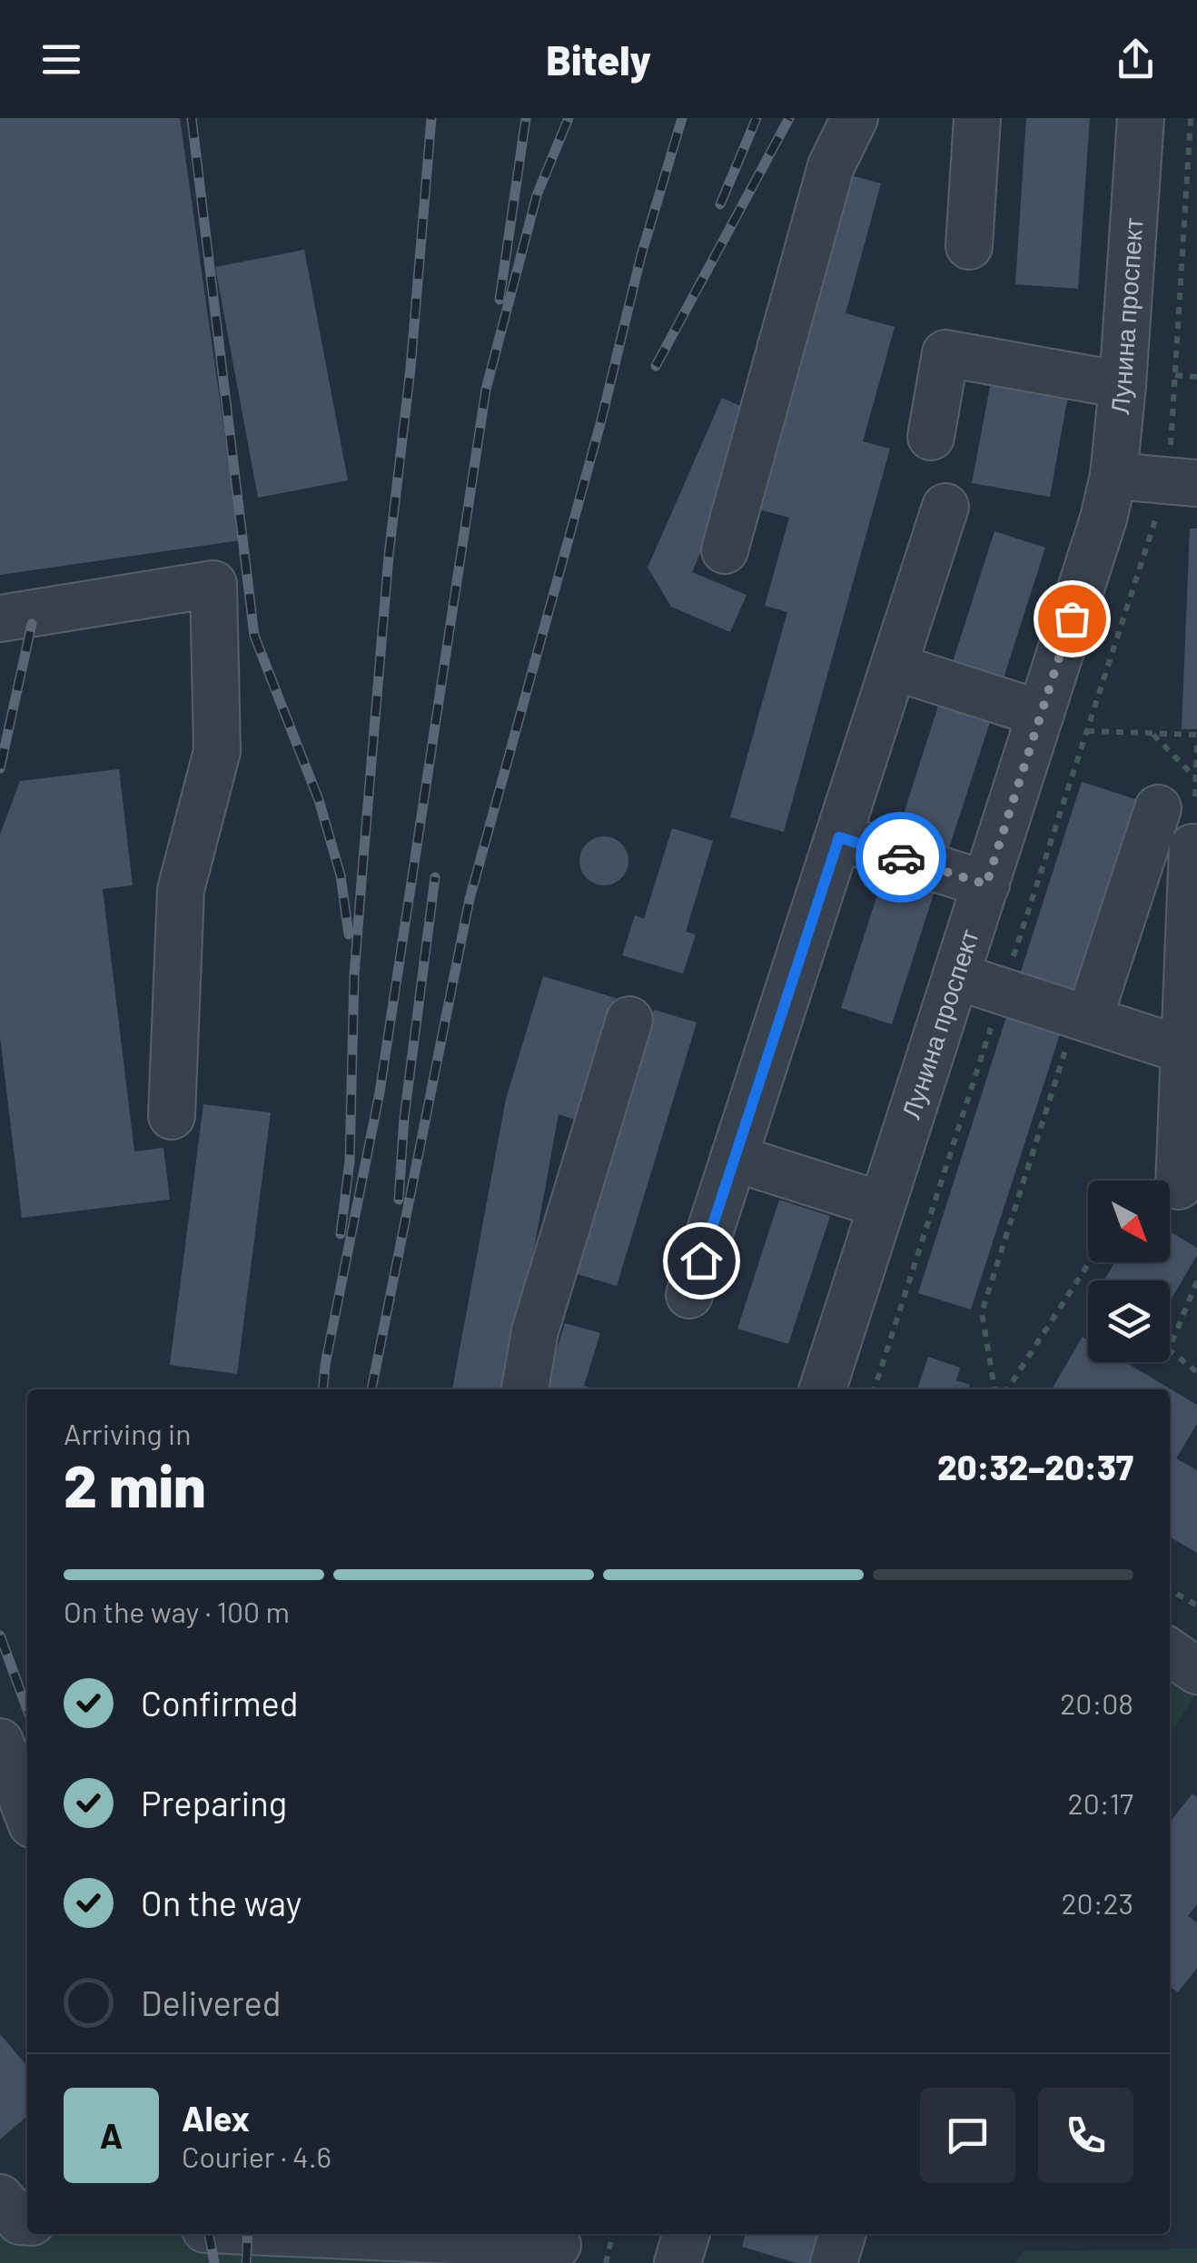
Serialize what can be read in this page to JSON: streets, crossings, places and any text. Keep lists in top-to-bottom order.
{
  "streets": {
    "street": ["Лунина проспект"]
  },
  "north": "bottom right",
  "page": {
    "header": "Bitely",
    "heading": ["2 min", "Arriving in", "20:32–20:37"],
    "panel": ["Alex", "Courier · 4.6"],
    "bar": "On the way · 100 m",
    "list": [
      ["Confirmed", "20:08"],
      ["Preparing", "20:17"],
      ["On the way", "20:23"],
      "Delivered"
    ],
    "round": "A"
  }
}
